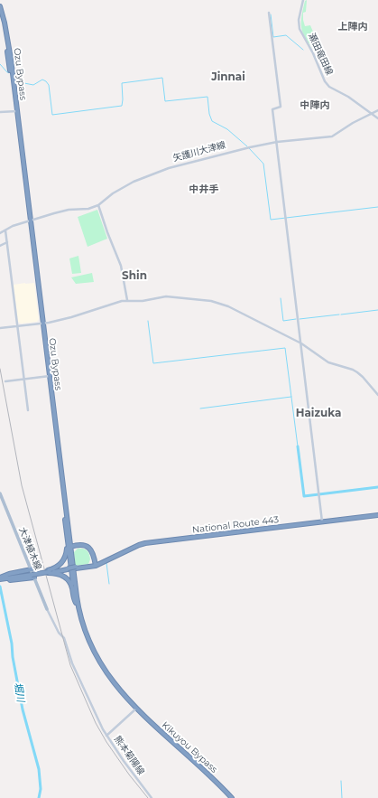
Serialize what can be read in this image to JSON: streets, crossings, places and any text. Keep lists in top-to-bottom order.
{
  "streets": {
    "highway": ["Ozu Bypass", "National Route 443", "Kikuyou Bypass"],
    "main road": ["大津植木線"],
    "street": ["瀬田竜田線", "矢護川大津線", "熊本菊陽線"]
  },
  "crossings": [
    ["瀬田竜田線", "矢護川大津線"],
    ["Ozu Bypass", "矢護川大津線"],
    ["Ozu Bypass", "Kikuyou Bypass"],
    ["Ozu Bypass", "熊本菊陽線"],
    ["Kikuyou Bypass", "熊本菊陽線"]
  ],
  "districts": [
    "上陣内",
    "Jinnai",
    "中陣内",
    "中井手",
    "Shin",
    "Haizuka"
  ],
  "water": ["堀川"]
}
